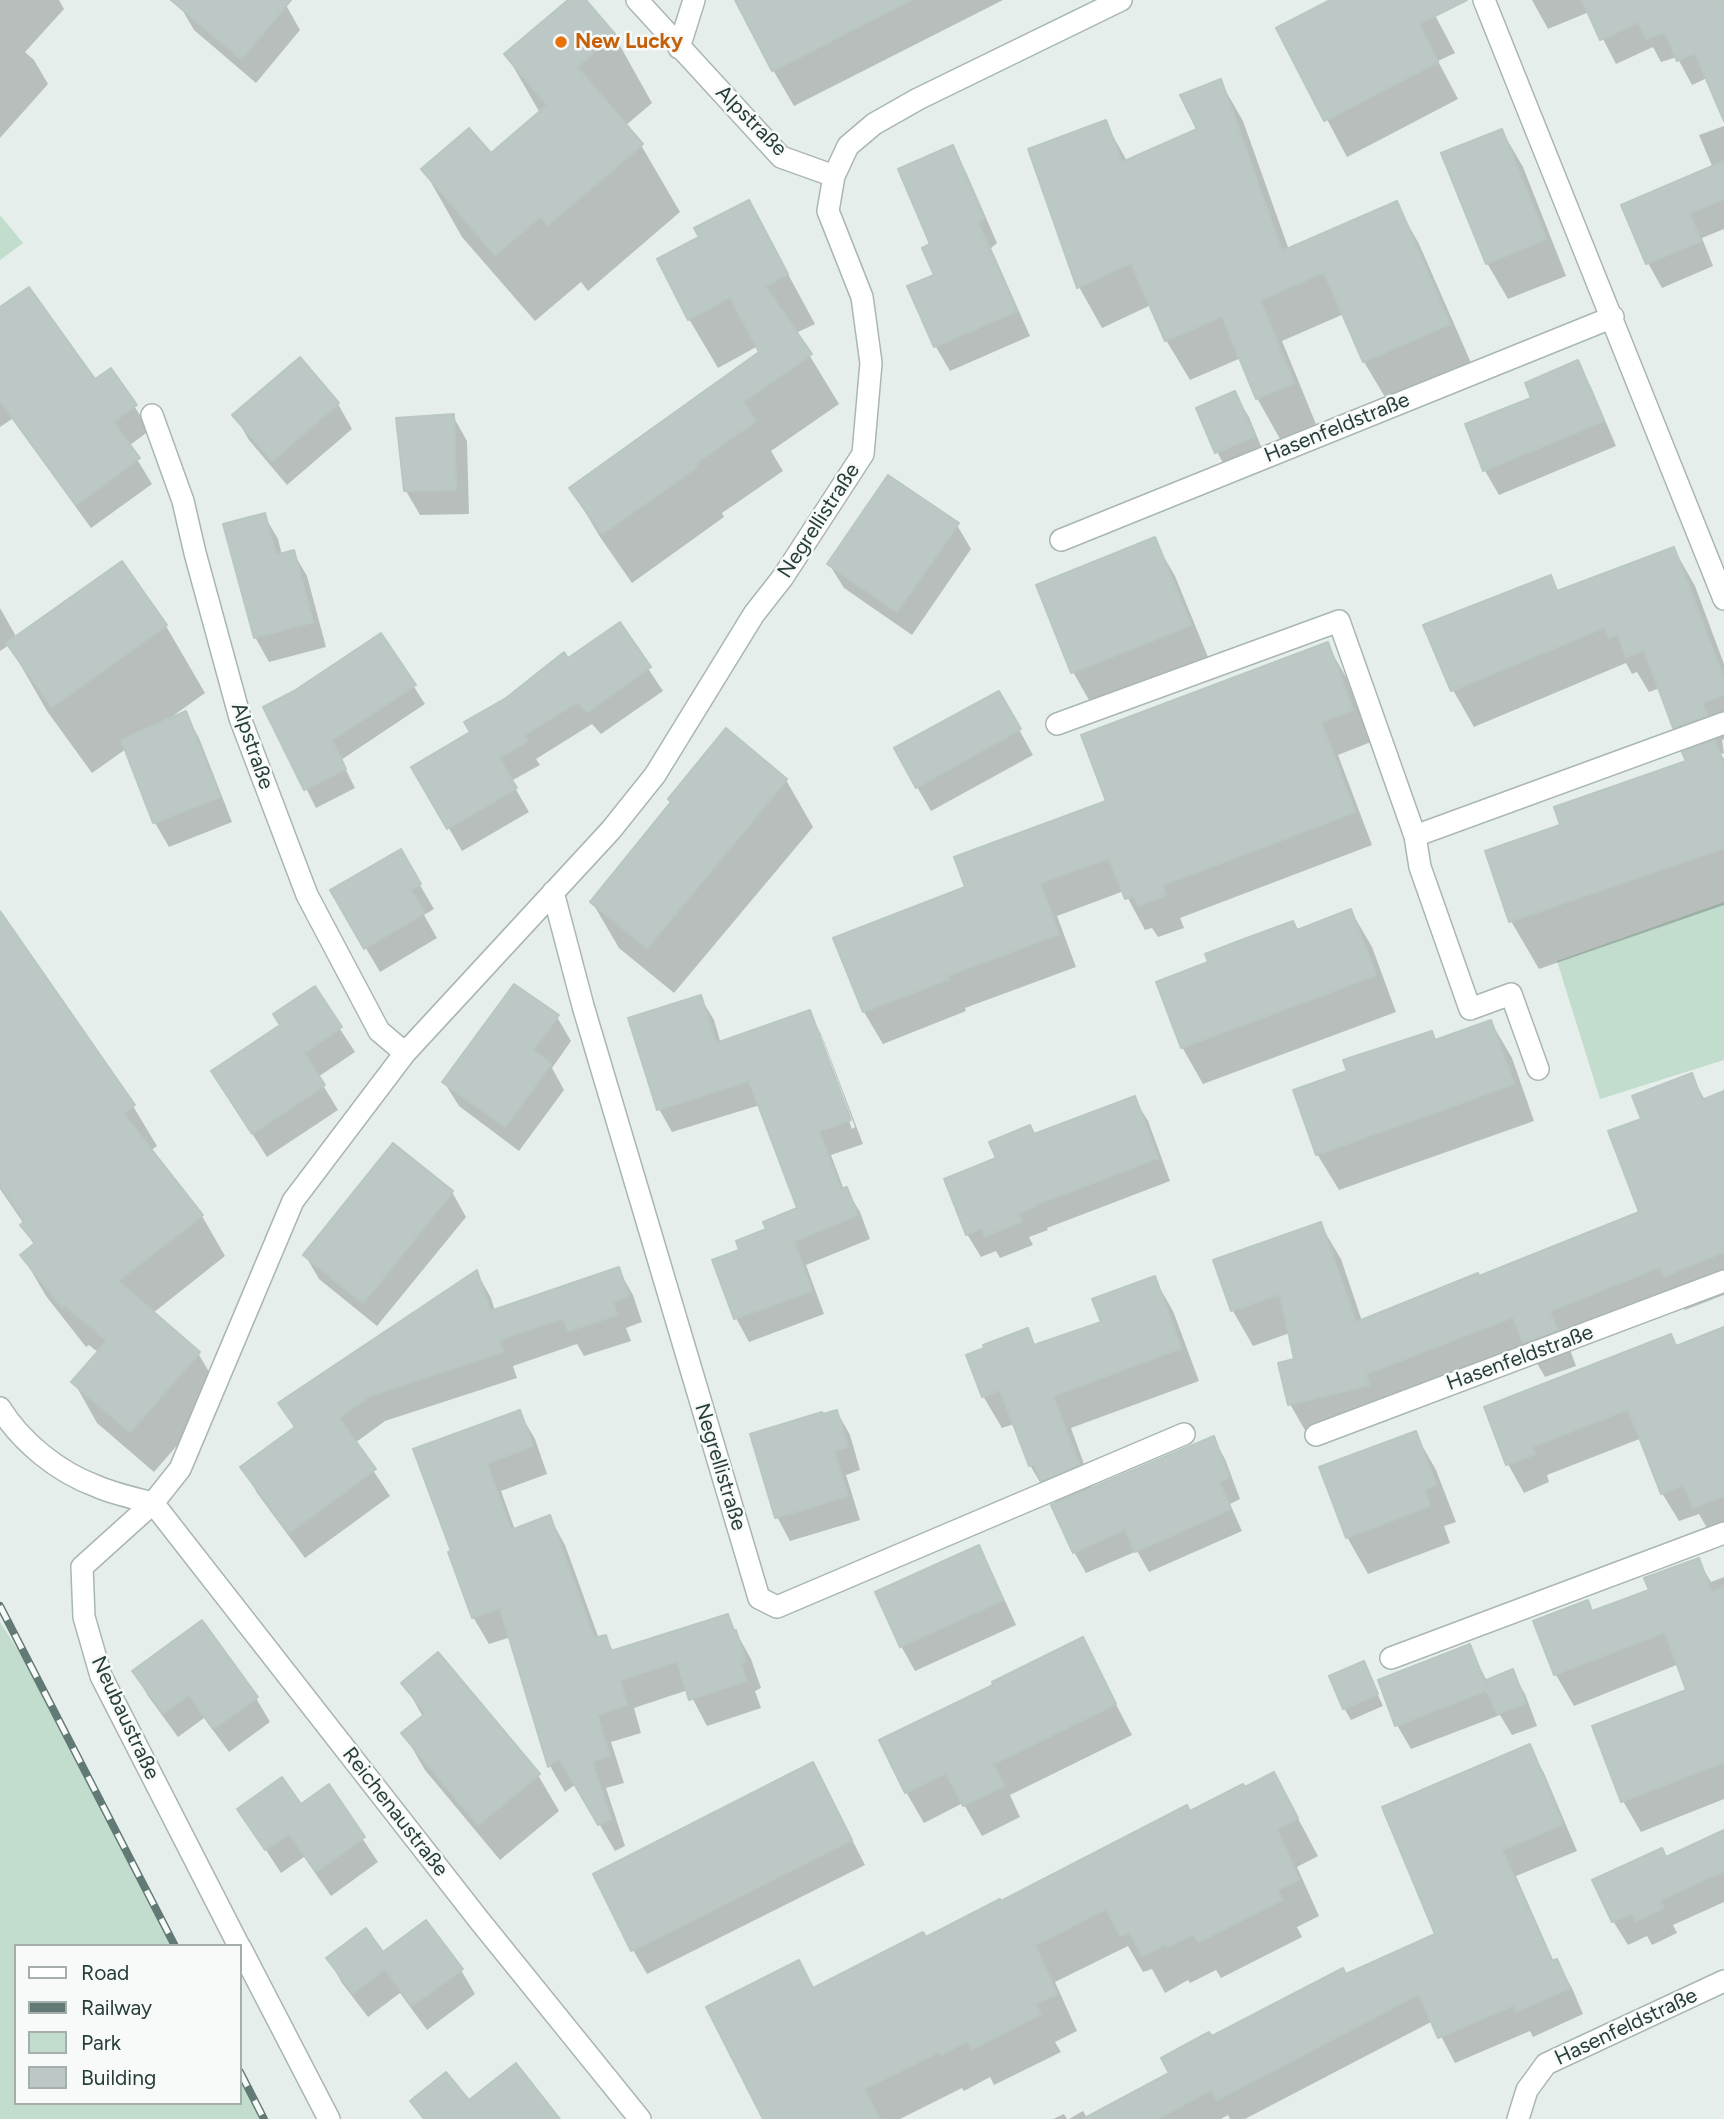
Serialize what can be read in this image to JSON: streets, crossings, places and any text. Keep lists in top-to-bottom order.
{
  "streets": {
    "street": [
      "Alpstraße",
      "Hasenfeldstraße",
      "Negrellistraße",
      "Neubaustraße",
      "Reichenaustraße"
    ]
  },
  "crossings": [
    ["Alpstraße", "Negrellistraße"],
    ["Negrellistraße", "Neubaustraße"],
    ["Negrellistraße", "Reichenaustraße"],
    ["Neubaustraße", "Reichenaustraße"]
  ],
  "places": ["New Lucky"],
  "legend": [
    "Road",
    "Railway",
    "Park",
    "Building"
  ]
}
